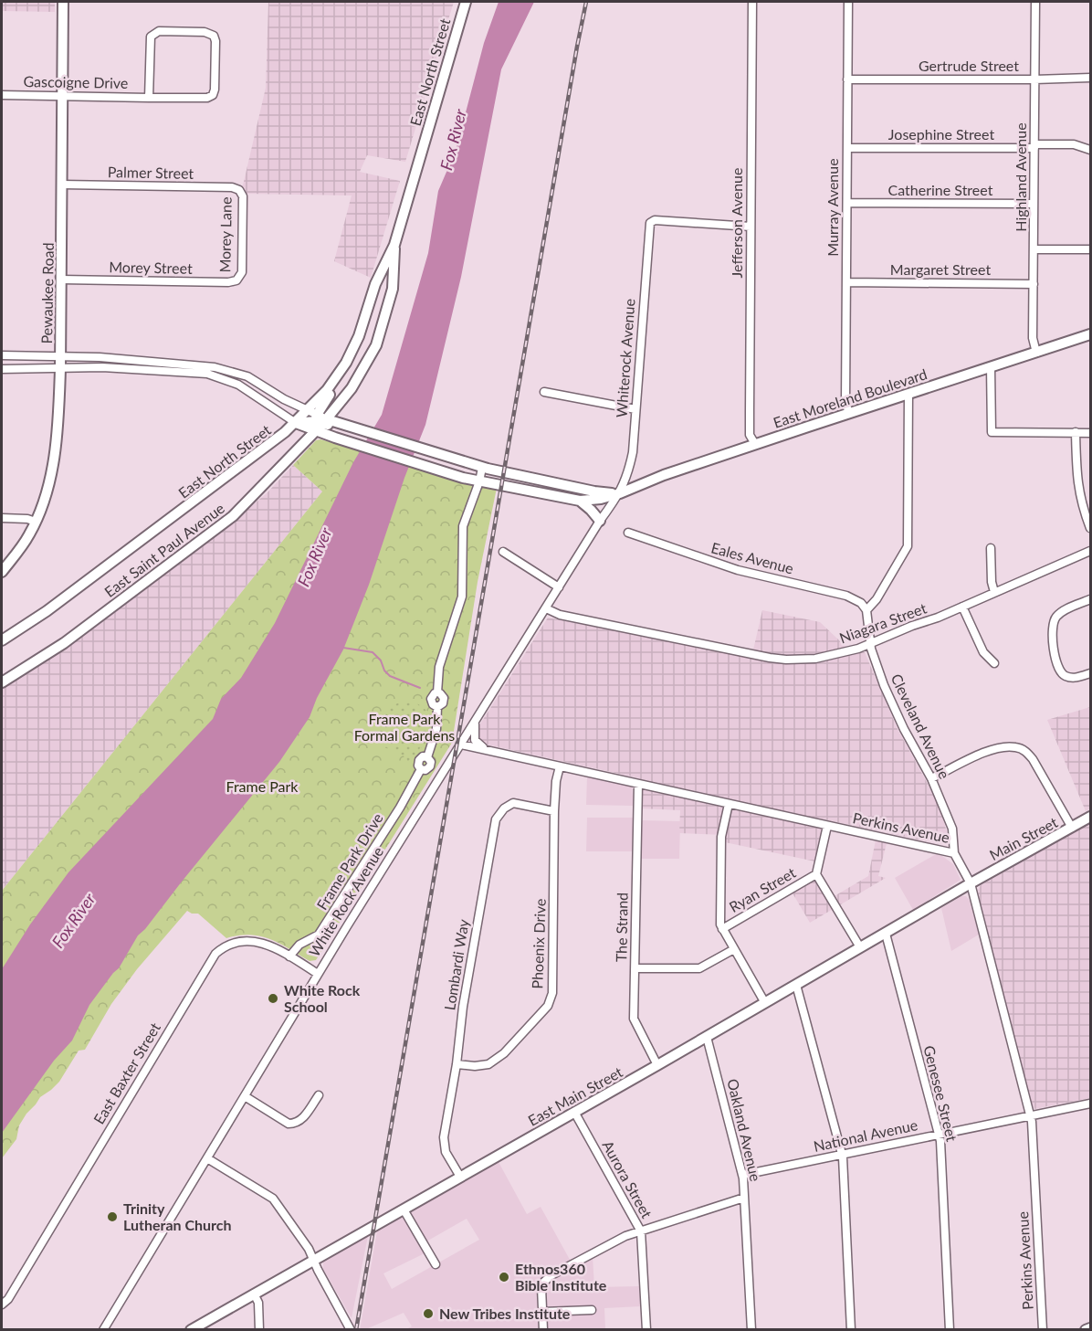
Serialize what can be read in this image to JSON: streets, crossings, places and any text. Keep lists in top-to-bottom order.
{
  "streets": {
    "main road": [
      "East North Street",
      "Pewaukee Road",
      "East Moreland Boulevard",
      "East Saint Paul Avenue",
      "Main Street",
      "East Main Street"
    ],
    "street": [
      "Gertrude Street",
      "Gascoigne Drive",
      "Josephine Street",
      "Palmer Street",
      "Highland Avenue",
      "Catherine Street",
      "Murray Avenue",
      "Jefferson Avenue",
      "Morey Lane",
      "Morey Street",
      "Margaret Street",
      "Whiterock Avenue",
      "Eales Avenue",
      "Niagara Street",
      "Cleveland Avenue",
      "Perkins Avenue",
      "Frame Park Drive",
      "Ryan Street",
      "White Rock Avenue",
      "The Strand",
      "Phoenix Drive",
      "Lombardi Way",
      "East Baxter Street",
      "Genesee Street",
      "Oakland Avenue",
      "National Avenue",
      "Aurora Street"
    ]
  },
  "crossings": [
    ["Gertrude Street", "Highland Avenue"],
    ["Gertrude Street", "Murray Avenue"],
    ["East North Street", "East Moreland Boulevard"],
    ["East North Street", "East Saint Paul Avenue"],
    ["Gascoigne Drive", "Pewaukee Road"],
    ["Josephine Street", "Highland Avenue"],
    ["Josephine Street", "Murray Avenue"],
    ["Palmer Street", "Morey Lane"],
    ["Palmer Street", "Pewaukee Road"],
    ["Highland Avenue", "Catherine Street"],
    ["Highland Avenue", "Margaret Street"],
    ["Highland Avenue", "East Moreland Boulevard"],
    ["Catherine Street", "Murray Avenue"],
    ["Murray Avenue", "Margaret Street"],
    ["Murray Avenue", "East Moreland Boulevard"],
    ["Jefferson Avenue", "Whiterock Avenue"],
    ["Jefferson Avenue", "East Moreland Boulevard"],
    ["Morey Lane", "Morey Street"],
    ["Morey Street", "Pewaukee Road"],
    ["Whiterock Avenue", "East Moreland Boulevard"],
    ["Whiterock Avenue", "White Rock Avenue"],
    ["East Moreland Boulevard", "East Saint Paul Avenue"],
    ["East Moreland Boulevard", "Frame Park Drive"],
    ["East Moreland Boulevard", "White Rock Avenue"],
    ["Eales Avenue", "Cleveland Avenue"],
    ["Niagara Street", "Cleveland Avenue"],
    ["Niagara Street", "White Rock Avenue"],
    ["Cleveland Avenue", "Perkins Avenue"],
    ["Perkins Avenue", "Main Street"],
    ["Perkins Avenue", "White Rock Avenue"],
    ["Perkins Avenue", "The Strand"],
    ["Perkins Avenue", "Phoenix Drive"],
    ["Perkins Avenue", "East Main Street"],
    ["Perkins Avenue", "National Avenue"],
    ["Main Street", "East Main Street"],
    ["Frame Park Drive", "East Baxter Street"],
    ["White Rock Avenue", "East Baxter Street"],
    ["The Strand", "East Main Street"],
    ["Phoenix Drive", "Lombardi Way"],
    ["Lombardi Way", "East Main Street"],
    ["Genesee Street", "East Main Street"],
    ["Genesee Street", "National Avenue"],
    ["East Main Street", "Oakland Avenue"],
    ["East Main Street", "Aurora Street"],
    ["Oakland Avenue", "National Avenue"]
  ],
  "water": ["Fox River"],
  "parks": ["Frame Park Formal Gardens", "Frame Park"],
  "places": [
    "White Rock School",
    "Trinity Lutheran Church",
    "Ethnos360 Bible Institute",
    "New Tribes Institute"
  ]
}
